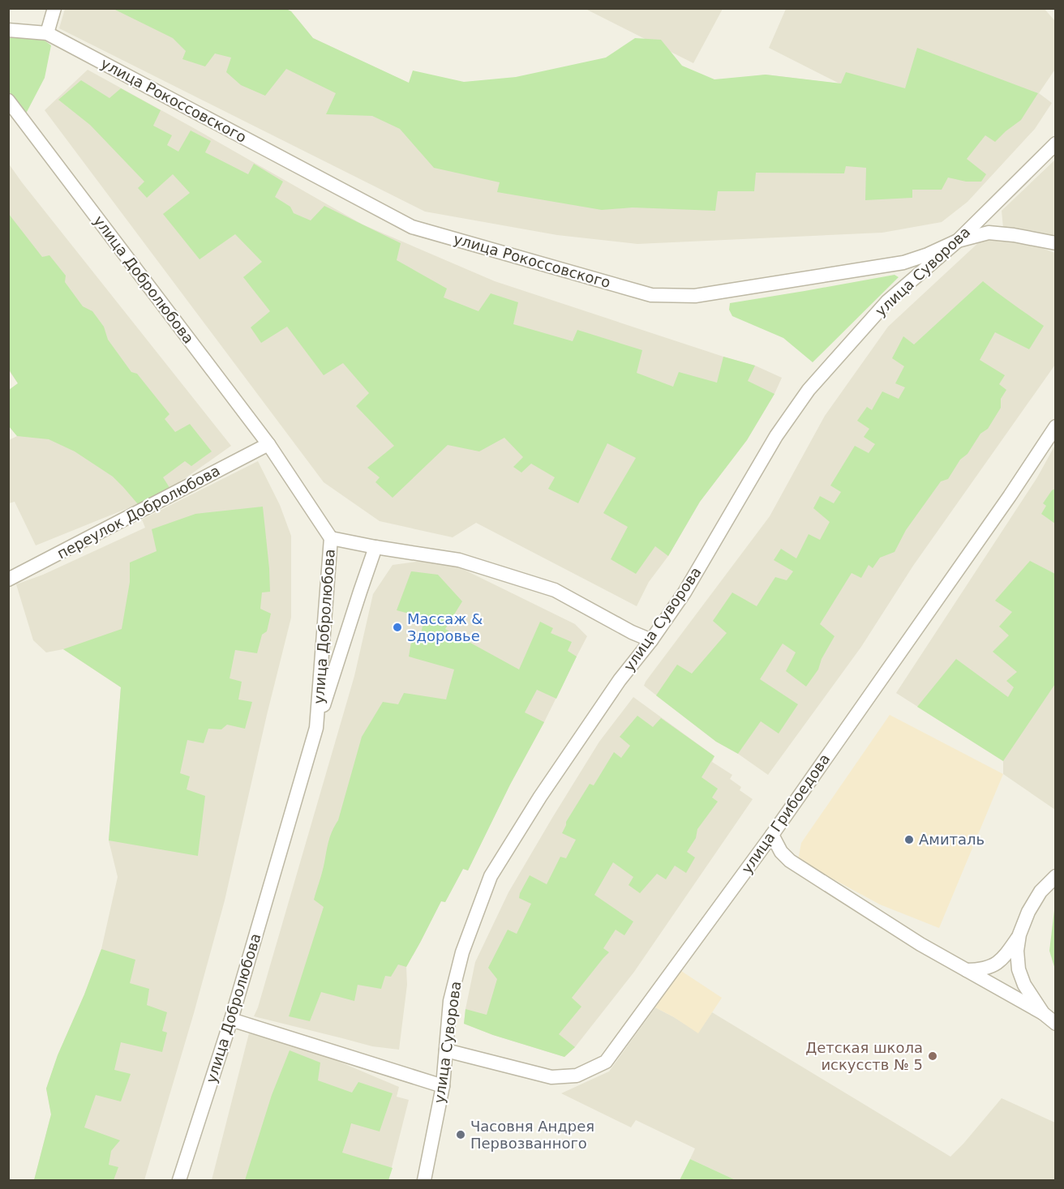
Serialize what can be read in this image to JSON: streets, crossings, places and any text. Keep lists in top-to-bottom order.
{
  "streets": {
    "street": [
      "улица Рокоссовского",
      "улица Суворова",
      "улица Добролюбова",
      "переулок Добролюбова",
      "улица Грибоедова"
    ]
  },
  "crossings": [
    ["улица Рокоссовского", "улица Суворова"],
    ["улица Суворова", "улица Грибоедова"],
    ["улица Добролюбова", "переулок Добролюбова"]
  ],
  "places": [
    "Массаж & Здоровье",
    "Амиталь",
    "Детская школа искусств № 5",
    "Часовня Андрея Первозванного"
  ]
}
